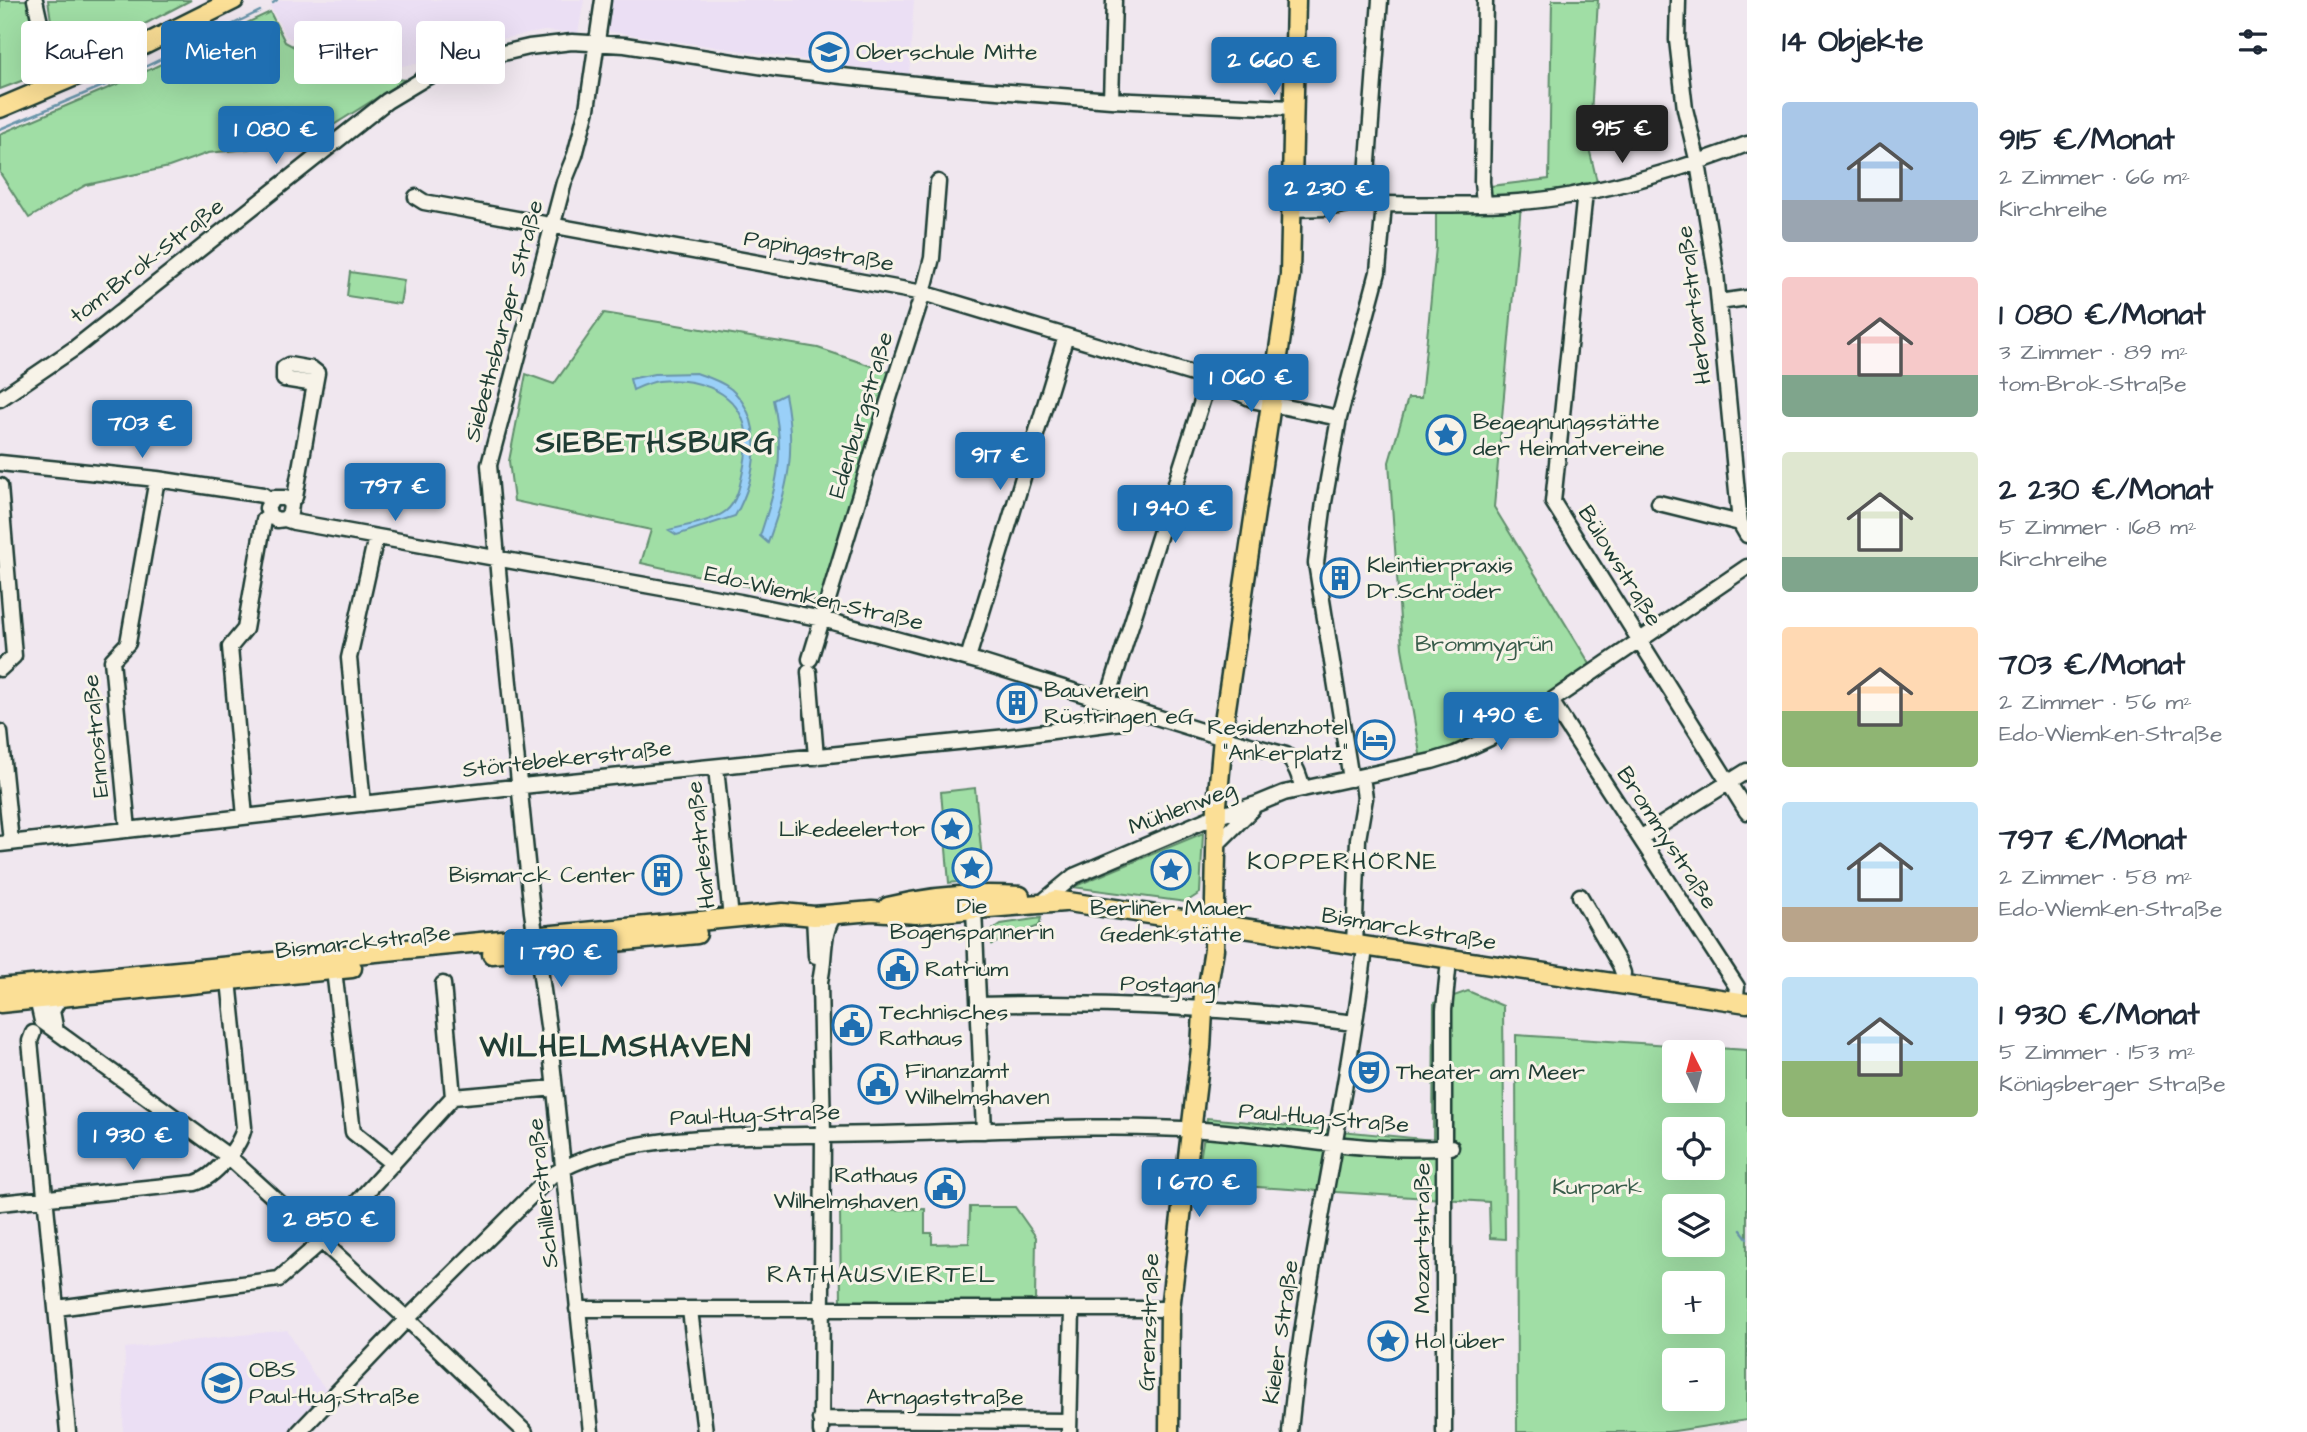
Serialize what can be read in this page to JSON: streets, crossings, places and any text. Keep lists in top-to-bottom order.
{
  "streets": {
    "main road": ["Bismarckstraße", "Grenzstraße"],
    "street": [
      "Papingastraße",
      "tom-Brok-Straße",
      "Herbartstraße",
      "Siebethsburger Straße",
      "Edenburgstraße",
      "Bülowstraße",
      "Edo-Wiemken-Straße",
      "Ennostraße",
      "Störtebekerstraße",
      "Mühlenweg",
      "Brommystraße",
      "Harlestraße",
      "Postgang",
      "Paul-Hug-Straße",
      "Schillerstraße",
      "Mozartstraße",
      "Kieler Straße",
      "Arngaststraße"
    ]
  },
  "crossings": [
    ["Papingastraße", "Siebethsburger Straße"],
    ["Papingastraße", "Edenburgstraße"],
    ["Papingastraße", "Grenzstraße"],
    ["Papingastraße", "Kieler Straße"],
    ["tom-Brok-Straße", "Siebethsburger Straße"],
    ["tom-Brok-Straße", "Grenzstraße"],
    ["Siebethsburger Straße", "Edo-Wiemken-Straße"],
    ["Siebethsburger Straße", "Störtebekerstraße"],
    ["Siebethsburger Straße", "Bismarckstraße"],
    ["Siebethsburger Straße", "Schillerstraße"],
    ["Edenburgstraße", "Edo-Wiemken-Straße"],
    ["Edenburgstraße", "Störtebekerstraße"],
    ["Bülowstraße", "Mühlenweg"],
    ["Edo-Wiemken-Straße", "Störtebekerstraße"],
    ["Edo-Wiemken-Straße", "Mühlenweg"],
    ["Edo-Wiemken-Straße", "Grenzstraße"],
    ["Ennostraße", "Störtebekerstraße"],
    ["Störtebekerstraße", "Harlestraße"],
    ["Mühlenweg", "Brommystraße"],
    ["Mühlenweg", "Bismarckstraße"],
    ["Mühlenweg", "Grenzstraße"],
    ["Mühlenweg", "Kieler Straße"],
    ["Brommystraße", "Bismarckstraße"],
    ["Harlestraße", "Bismarckstraße"],
    ["Bismarckstraße", "Schillerstraße"],
    ["Bismarckstraße", "Mozartstraße"],
    ["Bismarckstraße", "Grenzstraße"],
    ["Bismarckstraße", "Kieler Straße"],
    ["Postgang", "Grenzstraße"],
    ["Postgang", "Kieler Straße"],
    ["Paul-Hug-Straße", "Schillerstraße"],
    ["Paul-Hug-Straße", "Mozartstraße"],
    ["Paul-Hug-Straße", "Grenzstraße"],
    ["Paul-Hug-Straße", "Kieler Straße"]
  ],
  "districts": [
    "SIEBETHSBURG",
    "KOPPERHÖRNE",
    "WILHELMSHAVEN",
    "RATHAUSVIERTEL"
  ],
  "parks": ["Brommygrün", "Kurpark"],
  "places": {
    "school or university": ["Oberschule Mitte", "OBS Paul-Hug-Straße"],
    "place": [
      "Begegnungsstätte der Heimatvereine",
      "Likedeelertor",
      "Die Bogenspannerin",
      "Berliner Mauer Gedenkstätte",
      "Hol über"
    ],
    "building": ["Kleintierpraxis Dr.Schröder", "Bauverein Rüstringen eG", "Bismarck Center"],
    "hotel": ["Residenzhotel \"Ankerplatz\""],
    "public building": [
      "Ratrium",
      "Technisches Rathaus",
      "Finanzamt Wilhelmshaven",
      "Rathaus Wilhelmshaven"
    ],
    "theatre": ["Theater am Meer"]
  },
  "north": "top",
  "page": {
    "heading": "14 Objekte",
    "chip": [
      "Kaufen",
      "Mieten",
      "Filter",
      "Neu"
    ],
    "price": [
      "2 660 €",
      "915 €",
      "1 080 €",
      "2 230 €",
      "1 060 €",
      "703 €",
      "917 €",
      "797 €",
      "1 940 €",
      "1 490 €",
      "1 790 €",
      "1 930 €",
      "1 670 €",
      "2 850 €"
    ],
    "list": [
      {
        "name": "915 €/Monat",
        "note": "2 Zimmer · 66 m² · Kirchreihe"
      },
      {
        "name": "1 080 €/Monat",
        "note": "3 Zimmer · 89 m² · tom-Brok-Straße"
      },
      {
        "name": "2 230 €/Monat",
        "note": "5 Zimmer · 168 m² · Kirchreihe"
      },
      {
        "name": "703 €/Monat",
        "note": "2 Zimmer · 56 m² · Edo-Wiemken-Straße"
      },
      {
        "name": "797 €/Monat",
        "note": "2 Zimmer · 58 m² · Edo-Wiemken-Straße"
      },
      {
        "name": "1 930 €/Monat",
        "note": "5 Zimmer · 153 m² · Königsberger Straße"
      }
    ],
    "map_buttons": ["+", "−"]
  }
}
